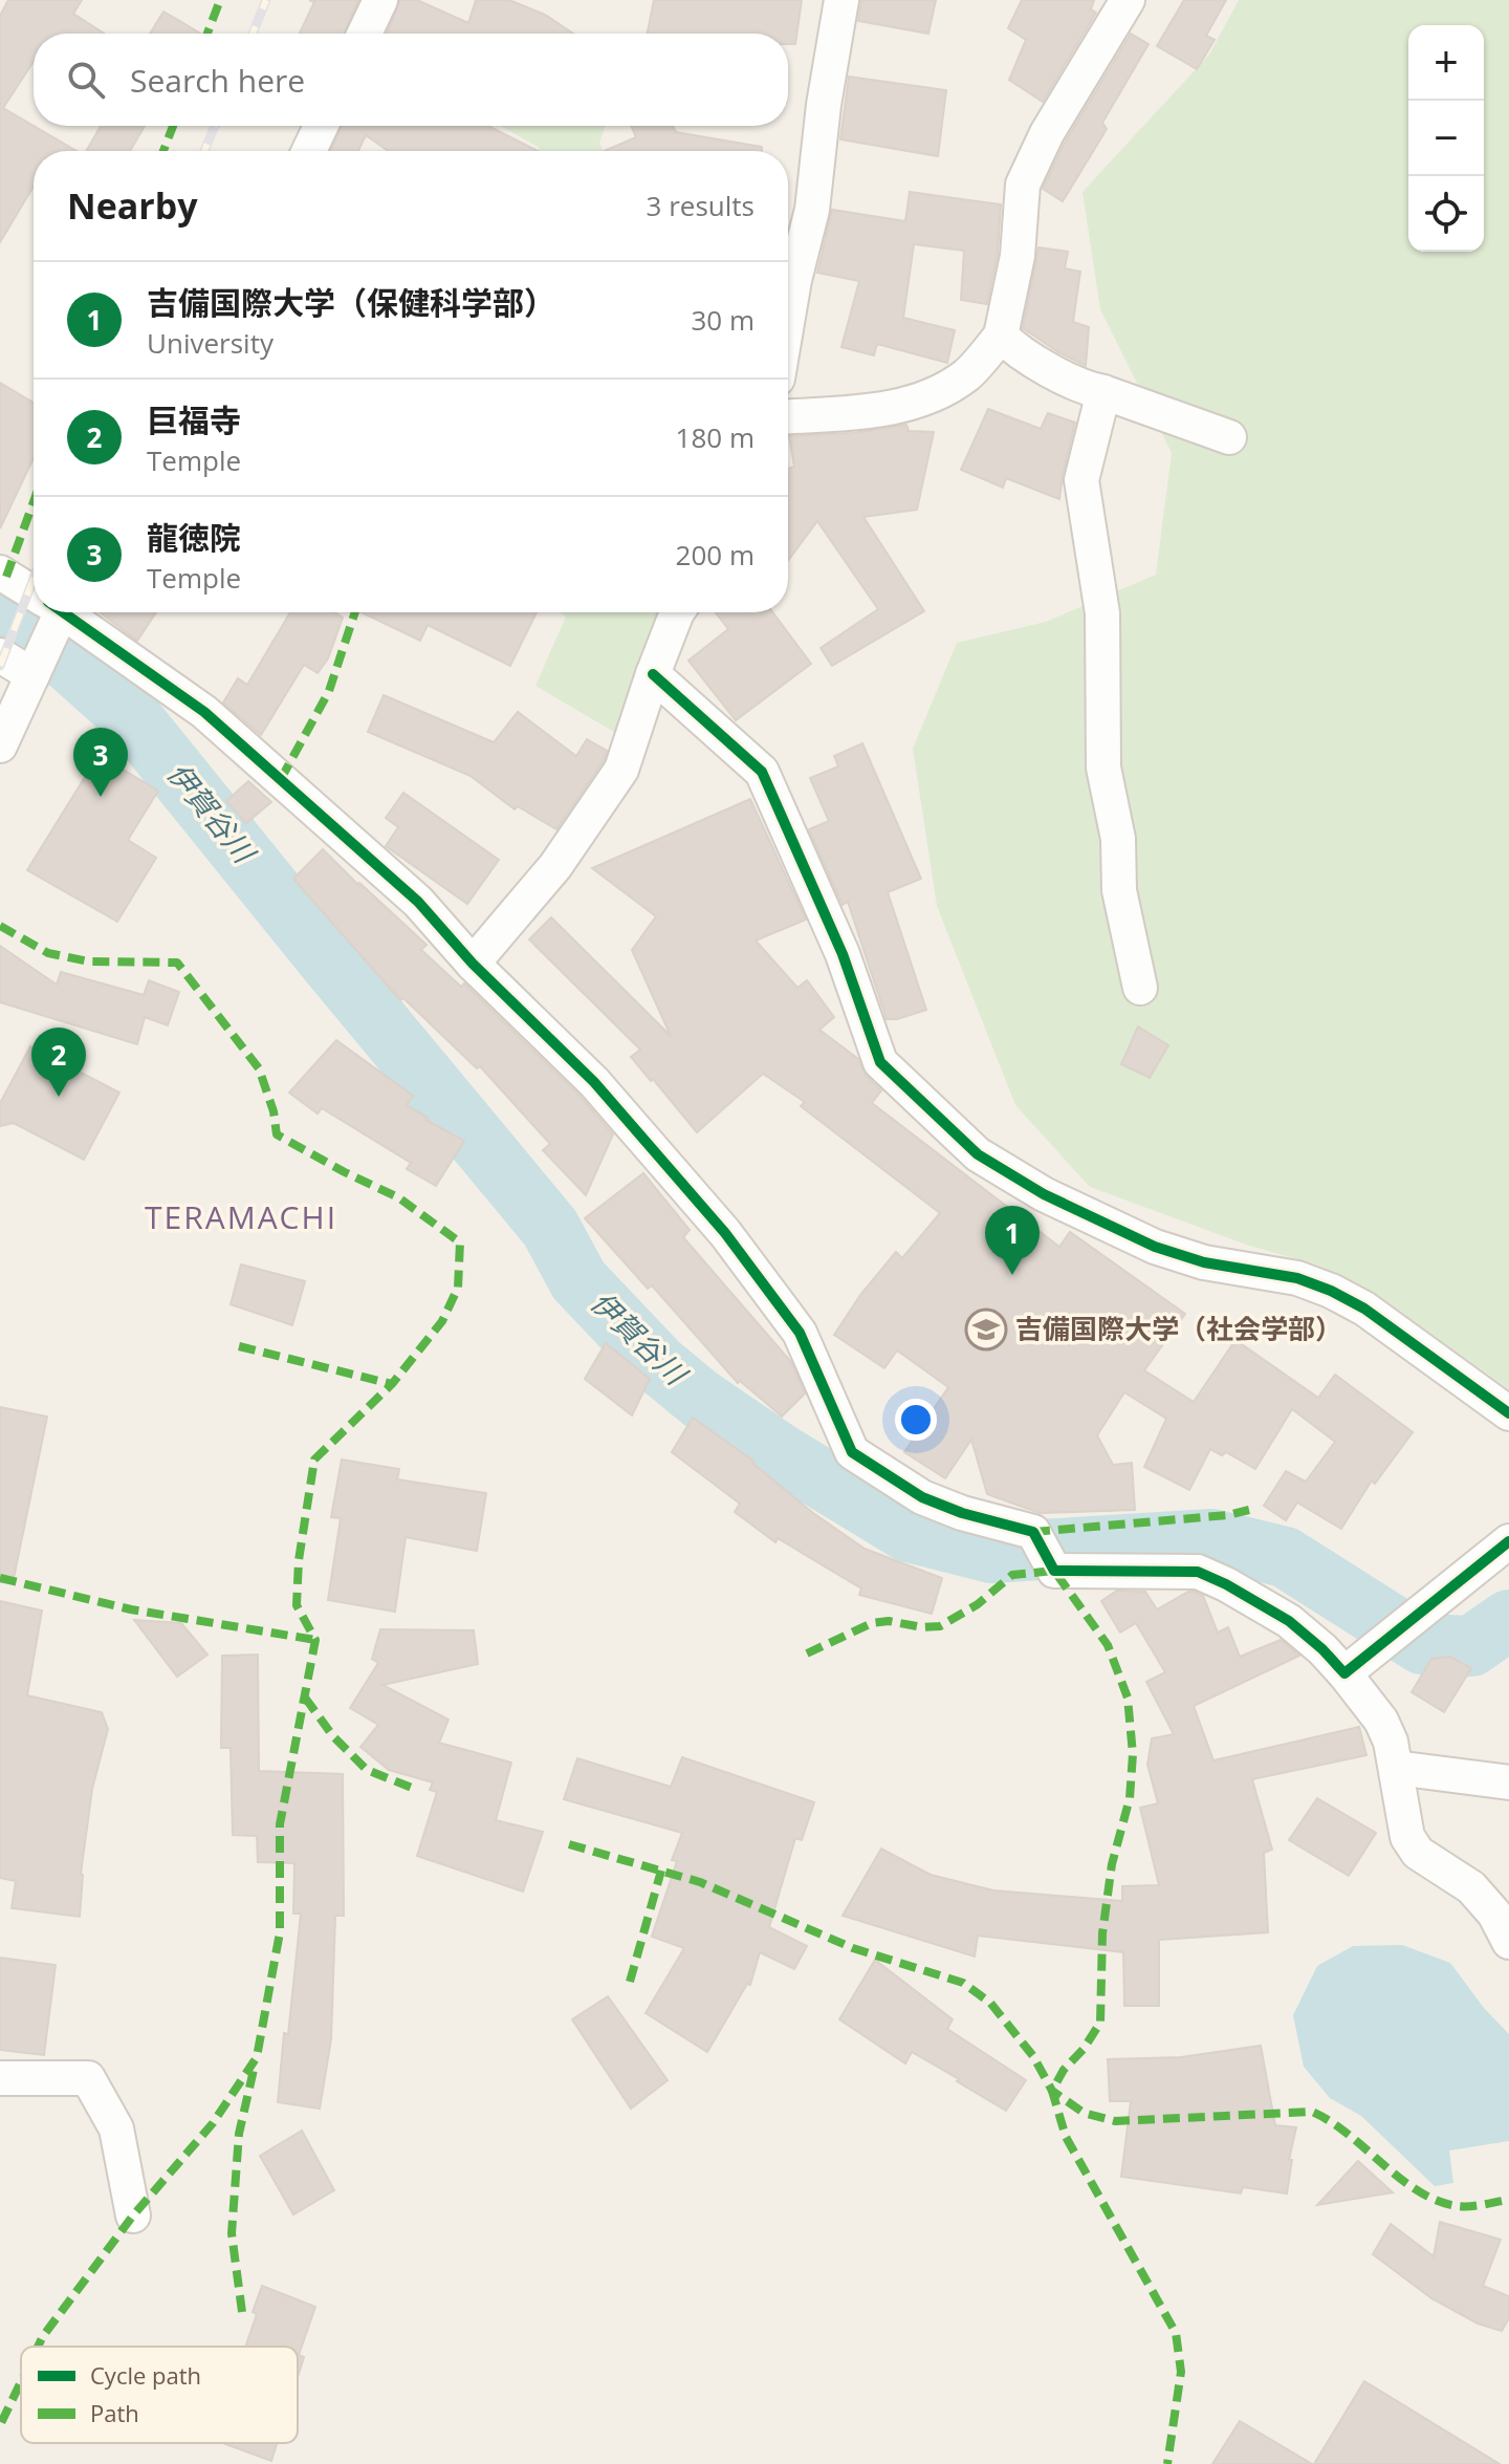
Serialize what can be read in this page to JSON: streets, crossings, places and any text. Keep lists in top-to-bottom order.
{
  "districts": ["TERAMACHI"],
  "water": ["伊賀谷川"],
  "places": {
    "school or university": ["吉備国際大学（社会学部）"]
  },
  "legend": ["Cycle path", "Path"],
  "page": {
    "map_buttons": ["+", "−"],
    "search": "Search here",
    "heading": ["Nearby", "3 results"],
    "list": [
      {
        "mark": "1",
        "name": "吉備国際大学（保健科学部）",
        "note": "University",
        "value": "30 m"
      },
      {
        "mark": "2",
        "name": "巨福寺",
        "note": "Temple",
        "value": "180 m"
      },
      {
        "mark": "3",
        "name": "龍徳院",
        "note": "Temple",
        "value": "200 m"
      }
    ],
    "pins": ["3", "2", "1"]
  }
}
